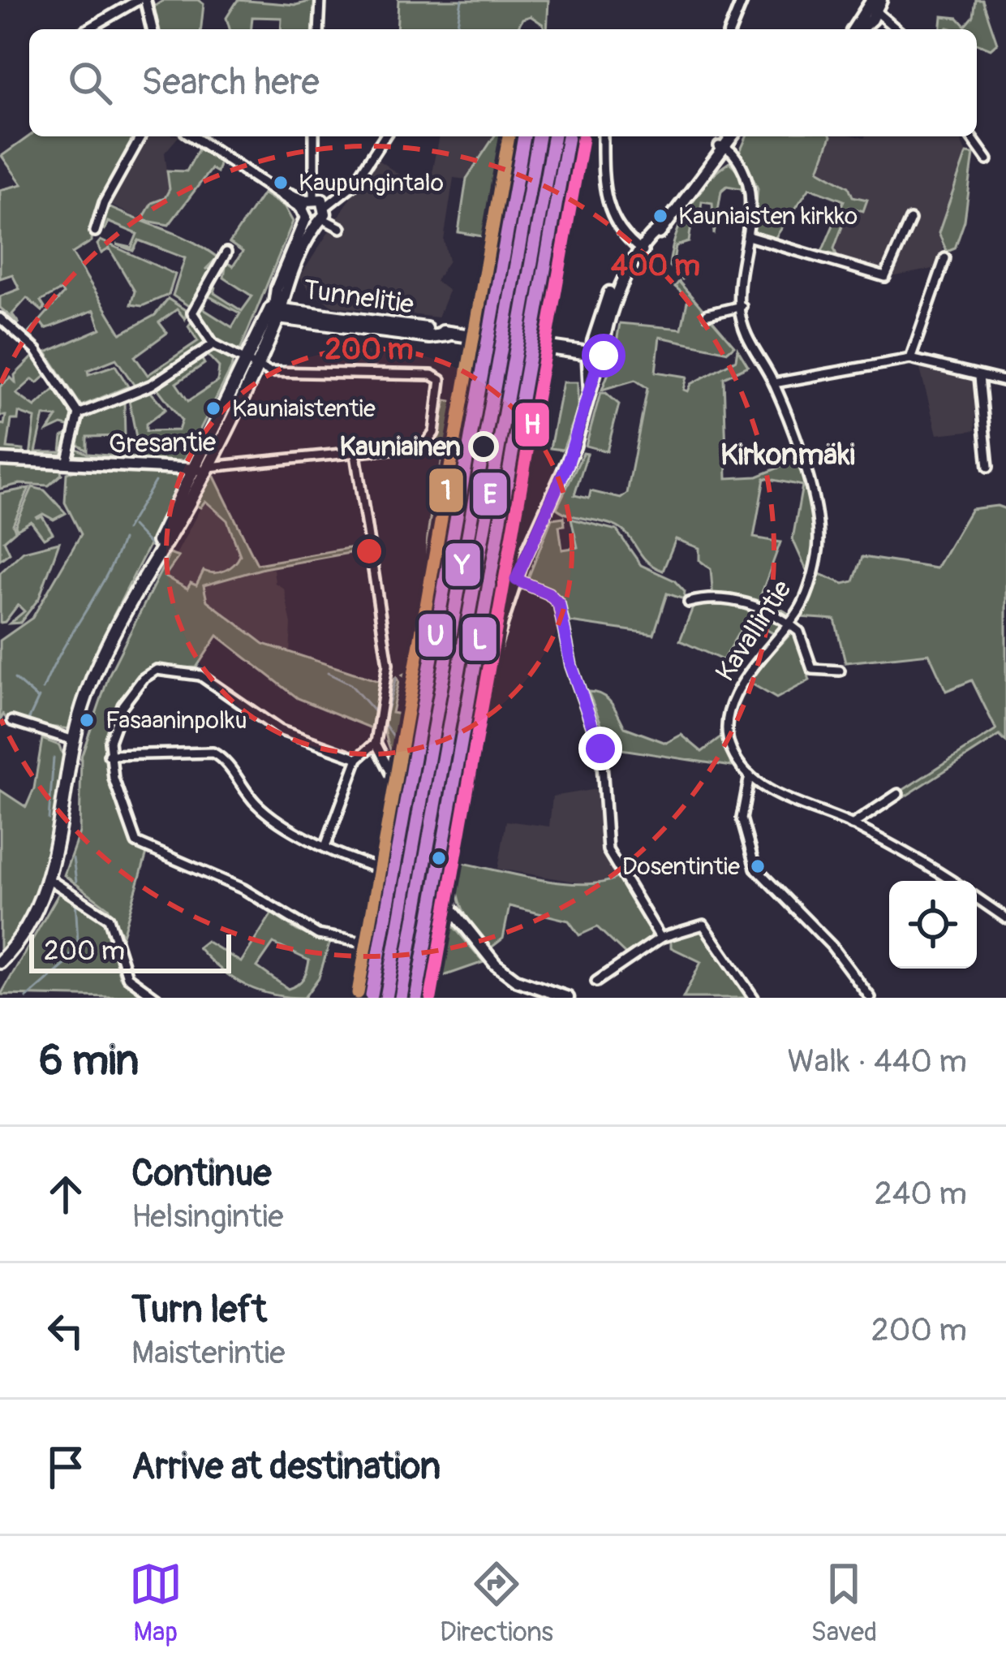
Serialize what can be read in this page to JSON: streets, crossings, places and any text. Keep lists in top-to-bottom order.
{
  "streets": {
    "main road": ["Tunnelitie", "Gresantie"],
    "street": ["Kavallintie"]
  },
  "districts": ["Kirkonmäki"],
  "places": [
    "Kaupungintalo",
    "Kauniaisten kirkko",
    "Kauniaistentie",
    "Kauniainen",
    "Fasaaninpolku",
    "Dosentintie"
  ],
  "lines": [
    "transit line Y",
    "transit line E",
    "transit line U",
    "transit line L",
    "transit line 1",
    "transit line H"
  ],
  "scale_bar": "200 m",
  "page": {
    "search": "Search here",
    "scale": "200 m",
    "heading": ["6 min", "Walk · 440 m"],
    "list": [
      ["Continue", "Helsingintie", "240 m"],
      ["Turn left", "Maisterintie", "200 m"],
      "Arrive at destination"
    ],
    "nav": ["Map", "Directions", "Saved"]
  },
  "rings": ["400 m", "200 m"]
}
